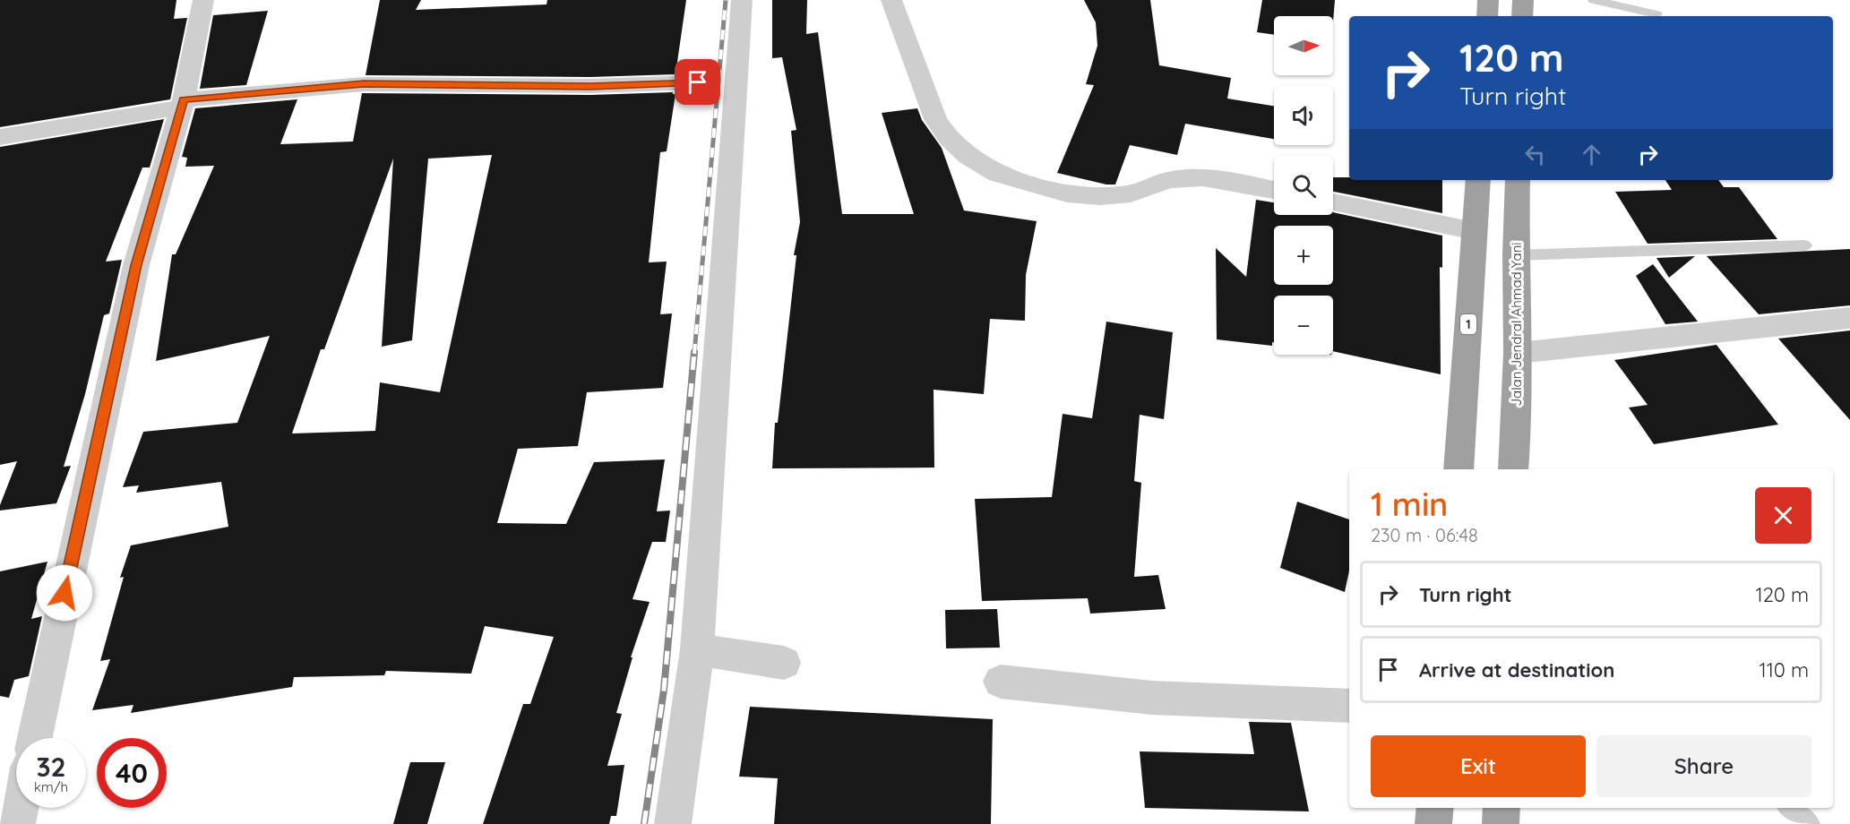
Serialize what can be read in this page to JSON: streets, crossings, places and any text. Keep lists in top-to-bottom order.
{
  "streets": {
    "highway": ["1", "Jalan Jendral Ahmad Yani"]
  },
  "north": "right",
  "page": {
    "map_buttons": ["+", "−"],
    "turn": ["120 m", "Turn right"],
    "heading": ["1 min", "230 m · 06:48"],
    "list": [
      {
        "name": "Turn right",
        "value": "120 m"
      },
      {
        "name": "Arrive at destination",
        "value": "110 m"
      }
    ],
    "buttons": ["Exit", "Share"],
    "speed": "32 km/h",
    "limit": "40"
  }
}
